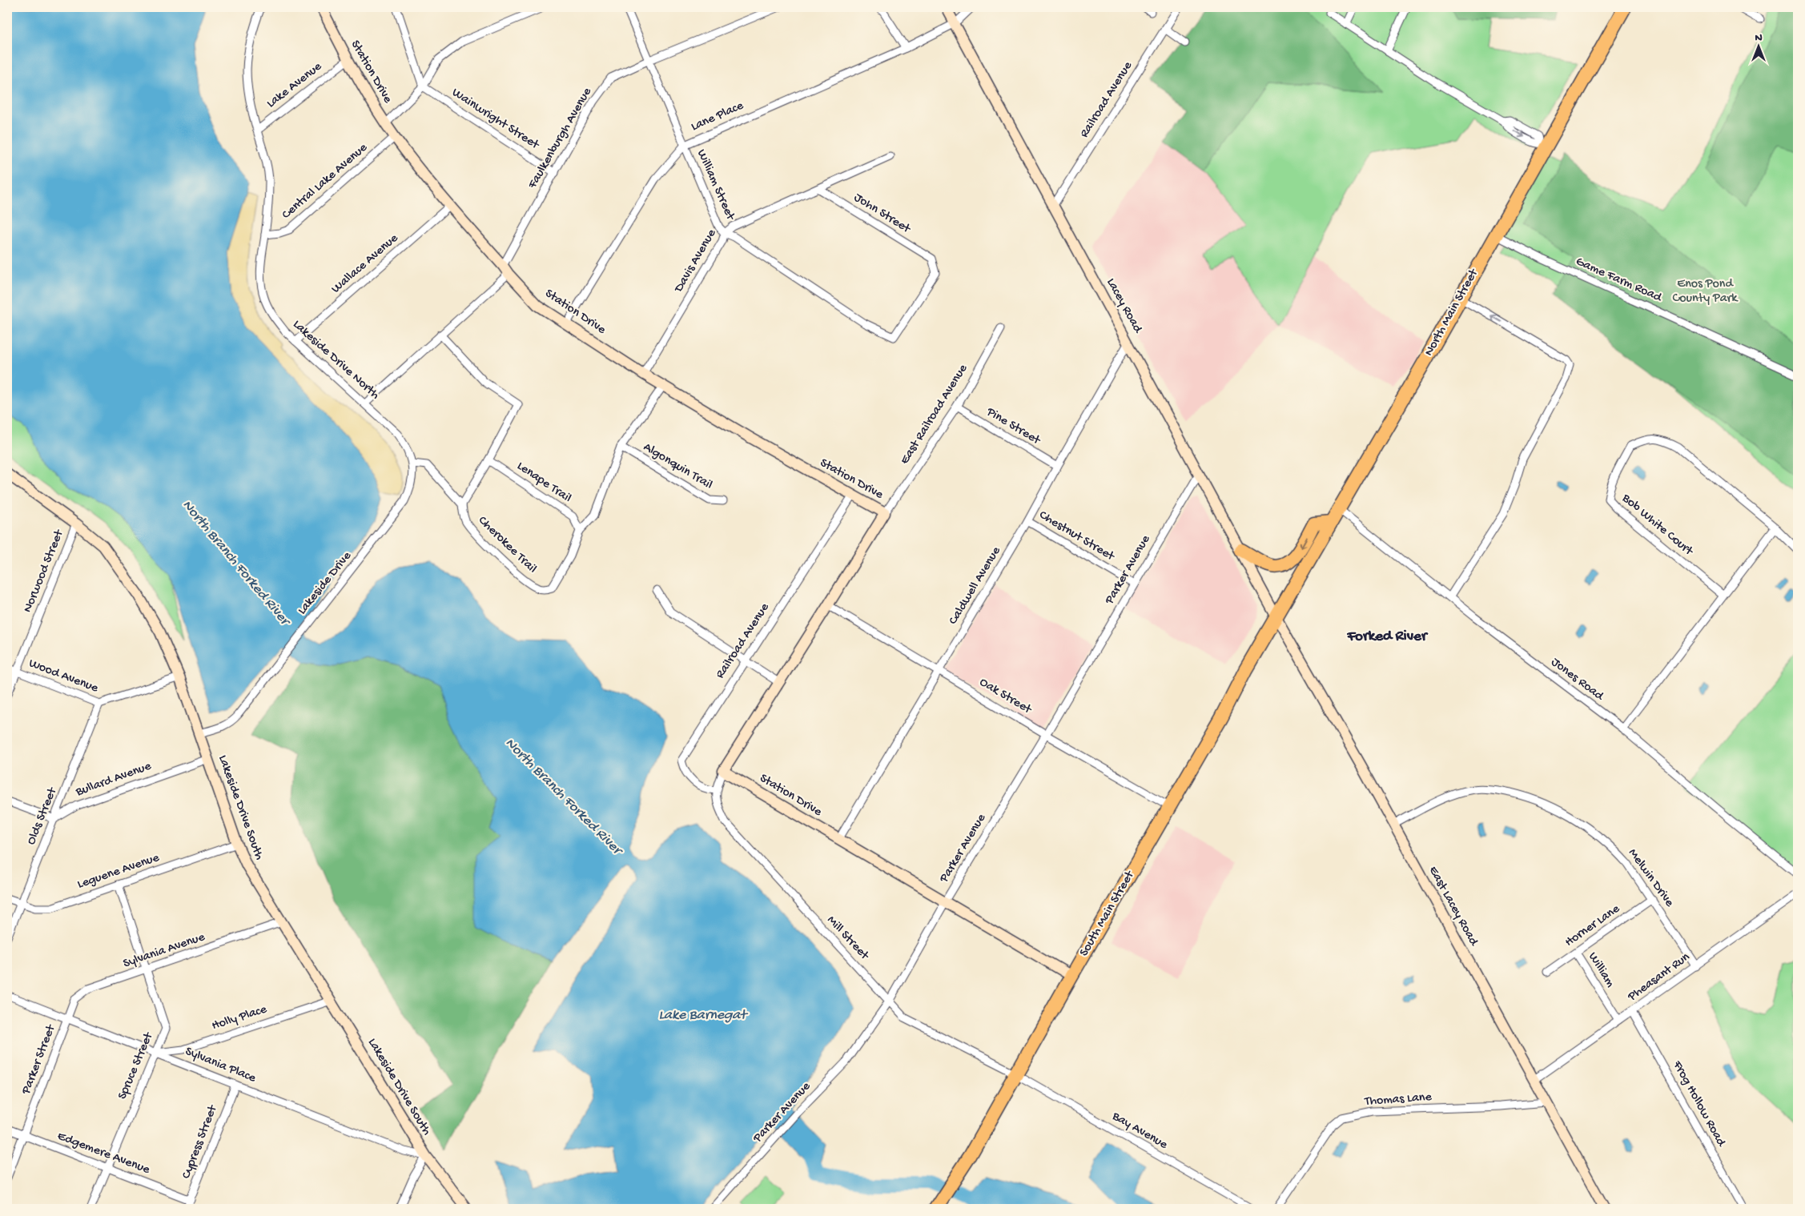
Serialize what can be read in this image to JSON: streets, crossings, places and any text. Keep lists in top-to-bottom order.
{
  "streets": {
    "highway": ["North Main Street", "South Main Street"],
    "street": [
      "Station Drive",
      "Lake Avenue",
      "Railroad Avenue",
      "Lane Place",
      "Wainwright Street",
      "Faulkenburgh Avenue",
      "Central Lake Avenue",
      "William Street",
      "John Street",
      "Davis Avenue",
      "Wallace Avenue",
      "Game Farm Road",
      "Lacey Road",
      "Lakeside Drive North",
      "East Railroad Avenue",
      "Pine Street",
      "Algonquin Trail",
      "Lenape Trail",
      "Bob White Court",
      "Chestnut Street",
      "Cherokee Trail",
      "Parker Avenue",
      "Norwood Street",
      "Lakeside Drive",
      "Caldwell Avenue",
      "Wood Avenue",
      "Jones Road",
      "Oak Street",
      "Bullard Avenue",
      "Lakeside Drive South",
      "Olds Street",
      "Leguene Avenue",
      "Melwin Drive",
      "East Lacey Road",
      "Horner Lane",
      "Mill Street",
      "Sylvania Avenue",
      "William",
      "Pheasant Run",
      "Holly Place",
      "Parker Street",
      "Sylvania Place",
      "Spruce Street",
      "Thomas Lane",
      "Frog Hollow Road",
      "Bay Avenue",
      "Cypress Street",
      "Edgemere Avenue"
    ]
  },
  "crossings": [
    ["Station Drive", "Lake Avenue"],
    ["Station Drive", "Railroad Avenue"],
    ["Station Drive", "Lane Place"],
    ["Station Drive", "Faulkenburgh Avenue"],
    ["Station Drive", "Central Lake Avenue"],
    ["Station Drive", "Davis Avenue"],
    ["Station Drive", "Wallace Avenue"],
    ["Station Drive", "East Railroad Avenue"],
    ["Station Drive", "Cherokee Trail"],
    ["Station Drive", "Parker Avenue"],
    ["Station Drive", "Caldwell Avenue"],
    ["Station Drive", "Oak Street"],
    ["Station Drive", "South Main Street"],
    ["Lake Avenue", "Lakeside Drive North"],
    ["Railroad Avenue", "Lacey Road"],
    ["Railroad Avenue", "Mill Street"],
    ["Lane Place", "William Street"],
    ["Lane Place", "Lacey Road"],
    ["Wainwright Street", "Faulkenburgh Avenue"],
    ["Faulkenburgh Avenue", "William Street"],
    ["Faulkenburgh Avenue", "Lakeside Drive North"],
    ["Central Lake Avenue", "Lakeside Drive North"],
    ["William Street", "John Street"],
    ["William Street", "Davis Avenue"],
    ["John Street", "Davis Avenue"],
    ["Wallace Avenue", "Lakeside Drive North"],
    ["Game Farm Road", "North Main Street"],
    ["Lacey Road", "North Main Street"],
    ["Lacey Road", "Parker Avenue"],
    ["Lacey Road", "Caldwell Avenue"],
    ["Lacey Road", "East Lacey Road"],
    ["Lacey Road", "South Main Street"],
    ["North Main Street", "Jones Road"],
    ["North Main Street", "East Lacey Road"],
    ["North Main Street", "South Main Street"],
    ["Lakeside Drive North", "Cherokee Trail"],
    ["Lakeside Drive North", "Lakeside Drive"],
    ["East Railroad Avenue", "Pine Street"],
    ["Pine Street", "Caldwell Avenue"],
    ["Algonquin Trail", "Cherokee Trail"],
    ["Lenape Trail", "Cherokee Trail"],
    ["Chestnut Street", "Parker Avenue"],
    ["Chestnut Street", "Caldwell Avenue"],
    ["Cherokee Trail", "Lakeside Drive"],
    ["Parker Avenue", "Oak Street"],
    ["Parker Avenue", "Mill Street"],
    ["Norwood Street", "Wood Avenue"],
    ["Norwood Street", "Lakeside Drive South"],
    ["Lakeside Drive", "Lakeside Drive South"],
    ["Caldwell Avenue", "Oak Street"],
    ["Wood Avenue", "Lakeside Drive South"],
    ["Wood Avenue", "Olds Street"],
    ["Oak Street", "South Main Street"],
    ["Bullard Avenue", "Lakeside Drive South"],
    ["Bullard Avenue", "Olds Street"],
    ["Lakeside Drive South", "Leguene Avenue"],
    ["Lakeside Drive South", "Sylvania Avenue"],
    ["Lakeside Drive South", "Holly Place"],
    ["Lakeside Drive South", "Sylvania Place"],
    ["Olds Street", "Leguene Avenue"],
    ["Leguene Avenue", "Spruce Street"],
    ["Melwin Drive", "East Lacey Road"],
    ["Melwin Drive", "Horner Lane"],
    ["Melwin Drive", "Pheasant Run"],
    ["East Lacey Road", "South Main Street"],
    ["East Lacey Road", "Pheasant Run"],
    ["East Lacey Road", "Thomas Lane"],
    ["South Main Street", "Mill Street"],
    ["South Main Street", "Bay Avenue"],
    ["Horner Lane", "William"],
    ["Mill Street", "Bay Avenue"],
    ["Sylvania Avenue", "Parker Street"],
    ["Sylvania Avenue", "Sylvania Place"],
    ["Sylvania Avenue", "Spruce Street"],
    ["William", "Pheasant Run"],
    ["Pheasant Run", "Frog Hollow Road"],
    ["Holly Place", "Sylvania Place"],
    ["Holly Place", "Spruce Street"],
    ["Parker Street", "Sylvania Place"],
    ["Parker Street", "Edgemere Avenue"],
    ["Sylvania Place", "Spruce Street"],
    ["Sylvania Place", "Cypress Street"],
    ["Spruce Street", "Edgemere Avenue"],
    ["Cypress Street", "Edgemere Avenue"]
  ],
  "districts": ["Forked River"],
  "water": ["North Branch Forked River", "Lake Barnegat"],
  "parks": ["Enos Pond County Park"],
  "north": "top"
}
